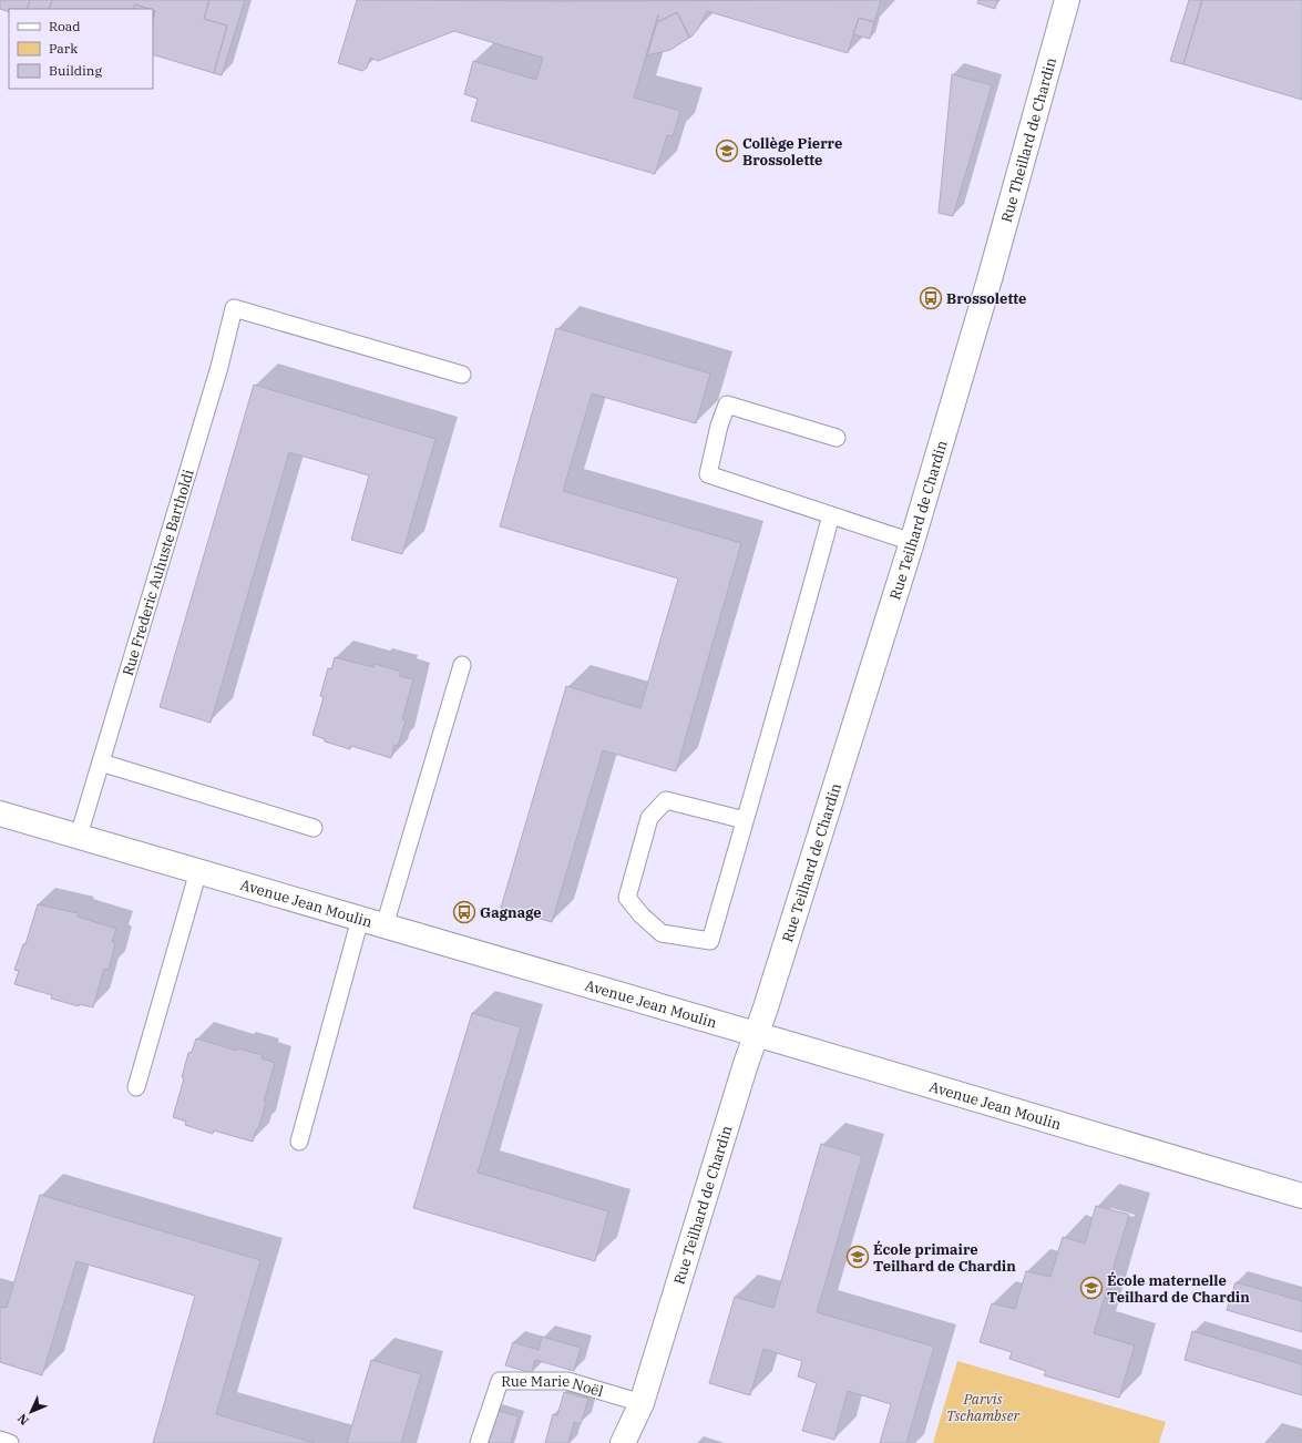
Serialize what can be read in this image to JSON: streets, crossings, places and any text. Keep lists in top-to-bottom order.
{
  "streets": {
    "street": ["Rue Theillard de Chardin", "Rue Teilhard de Chardin", "Avenue Jean Moulin"],
    "lane": ["Rue Frederic Auhuste Bartholdi", "Rue Marie Noël"]
  },
  "crossings": [
    ["Rue Theillard de Chardin", "Rue Teilhard de Chardin"],
    ["Rue Teilhard de Chardin", "Avenue Jean Moulin"],
    ["Rue Teilhard de Chardin", "Rue Marie Noël"],
    ["Rue Frederic Auhuste Bartholdi", "Avenue Jean Moulin"]
  ],
  "parks": ["Parvis Tschambser"],
  "places": {
    "school or university": ["Collège Pierre Brossolette", "École primaire Teilhard de Chardin", "École maternelle Teilhard de Chardin"],
    "bus stop": ["Brossolette", "Gagnage"]
  },
  "legend": ["Road", "Park", "Building"],
  "north": "bottom left"
}
